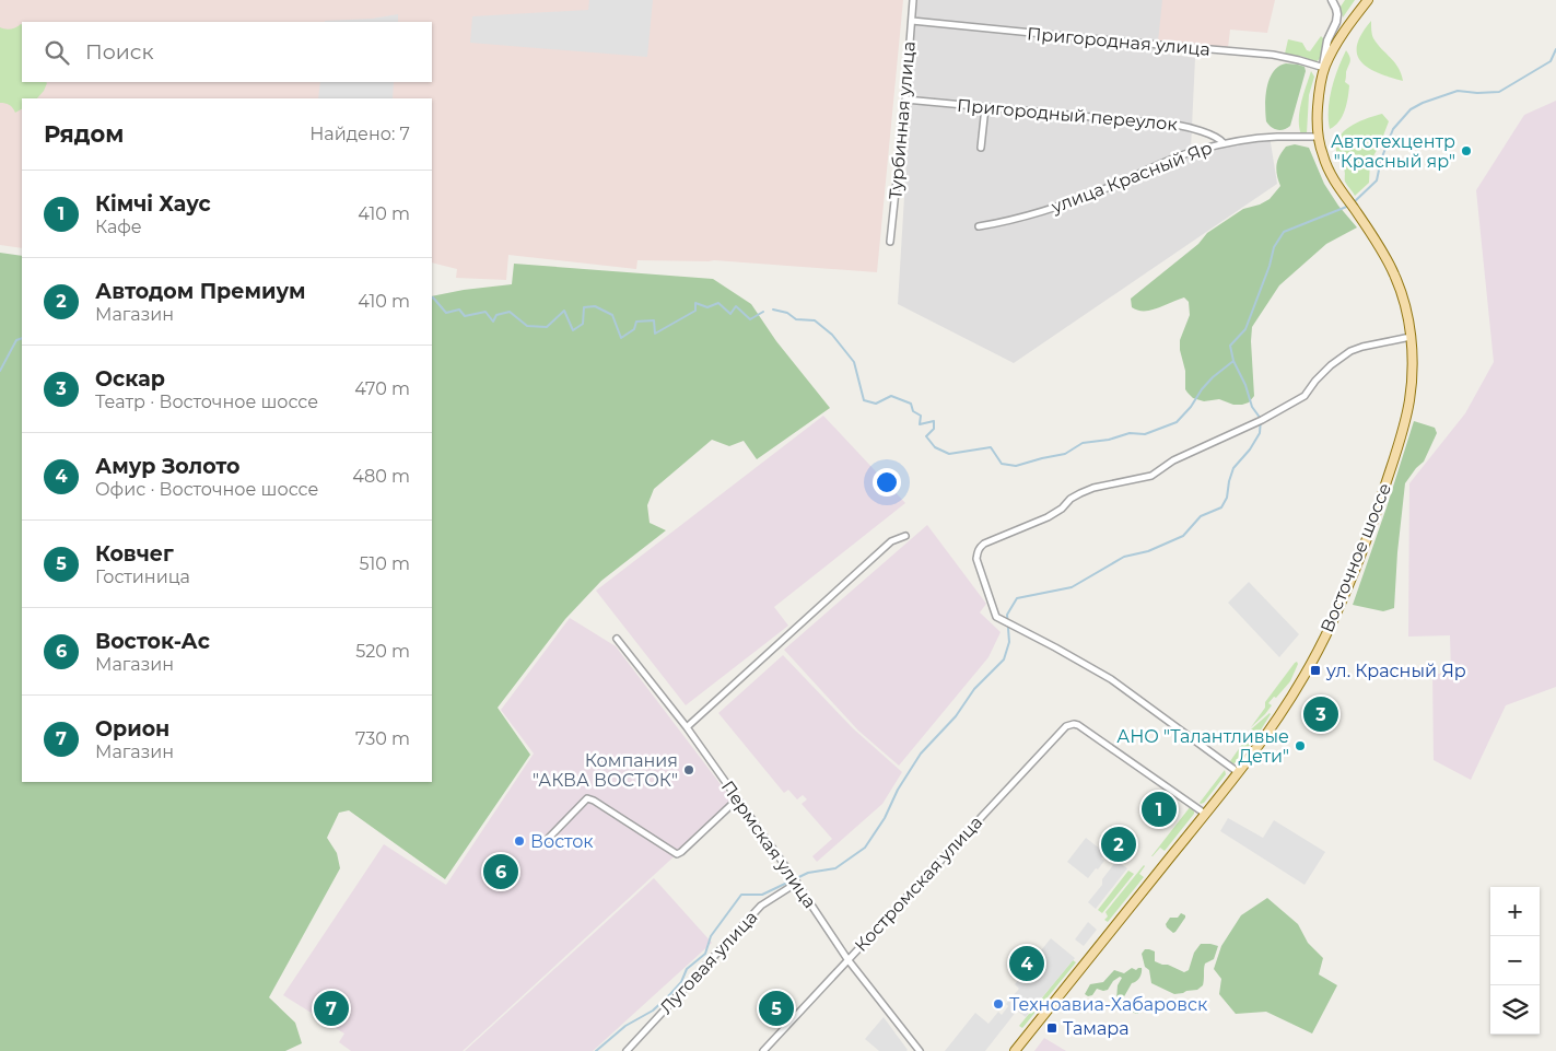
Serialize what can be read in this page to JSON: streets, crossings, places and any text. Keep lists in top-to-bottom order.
{
  "streets": {
    "main road": ["Восточное шоссе"],
    "street": [
      "Пригородная улица",
      "Пригородный переулок",
      "Турбинная улица",
      "улица Красный Яр",
      "Пермская улица",
      "Костромская улица",
      "Луговая улица"
    ]
  },
  "crossings": [
    ["Пригородная улица", "Турбинная улица"],
    ["Пригородная улица", "Восточное шоссе"],
    ["Пригородный переулок", "Турбинная улица"],
    ["Пригородный переулок", "улица Красный Яр"],
    ["улица Красный Яр", "Восточное шоссе"],
    ["Восточное шоссе", "Костромская улица"],
    ["Пермская улица", "Костромская улица"],
    ["Пермская улица", "Луговая улица"]
  ],
  "places": {
    "other": [
      "Автотехцентр \"Красный яр\"",
      "АНО \"Талантливые Дети\"",
      "Компания \"АКВА ВОСТОК\"",
      "Восток",
      "Техноавиа-Хабаровск"
    ],
    "transit": ["ул. Красный Яр", "Тамара"]
  },
  "page": {
    "search": "Поиск",
    "heading": ["Рядом", "Найдено: 7"],
    "list": [
      {
        "mark": "1",
        "name": "Кiмчi Хаус",
        "note": "Кафе",
        "value": "410 m"
      },
      {
        "mark": "2",
        "name": "Автодом Премиум",
        "note": "Магазин",
        "value": "410 m"
      },
      {
        "mark": "3",
        "name": "Оскар",
        "note": "Театр · Восточное шоссе",
        "value": "470 m"
      },
      {
        "mark": "4",
        "name": "Амур Золото",
        "note": "Офис · Восточное шоссе",
        "value": "480 m"
      },
      {
        "mark": "5",
        "name": "Ковчег",
        "note": "Гостиница",
        "value": "510 m"
      },
      {
        "mark": "6",
        "name": "Восток-Ас",
        "note": "Магазин",
        "value": "520 m"
      },
      {
        "mark": "7",
        "name": "Орион",
        "note": "Магазин",
        "value": "730 m"
      }
    ],
    "pins": [
      "3",
      "1",
      "2",
      "6",
      "4",
      "5",
      "7"
    ],
    "map_buttons": ["+", "−"]
  }
}
